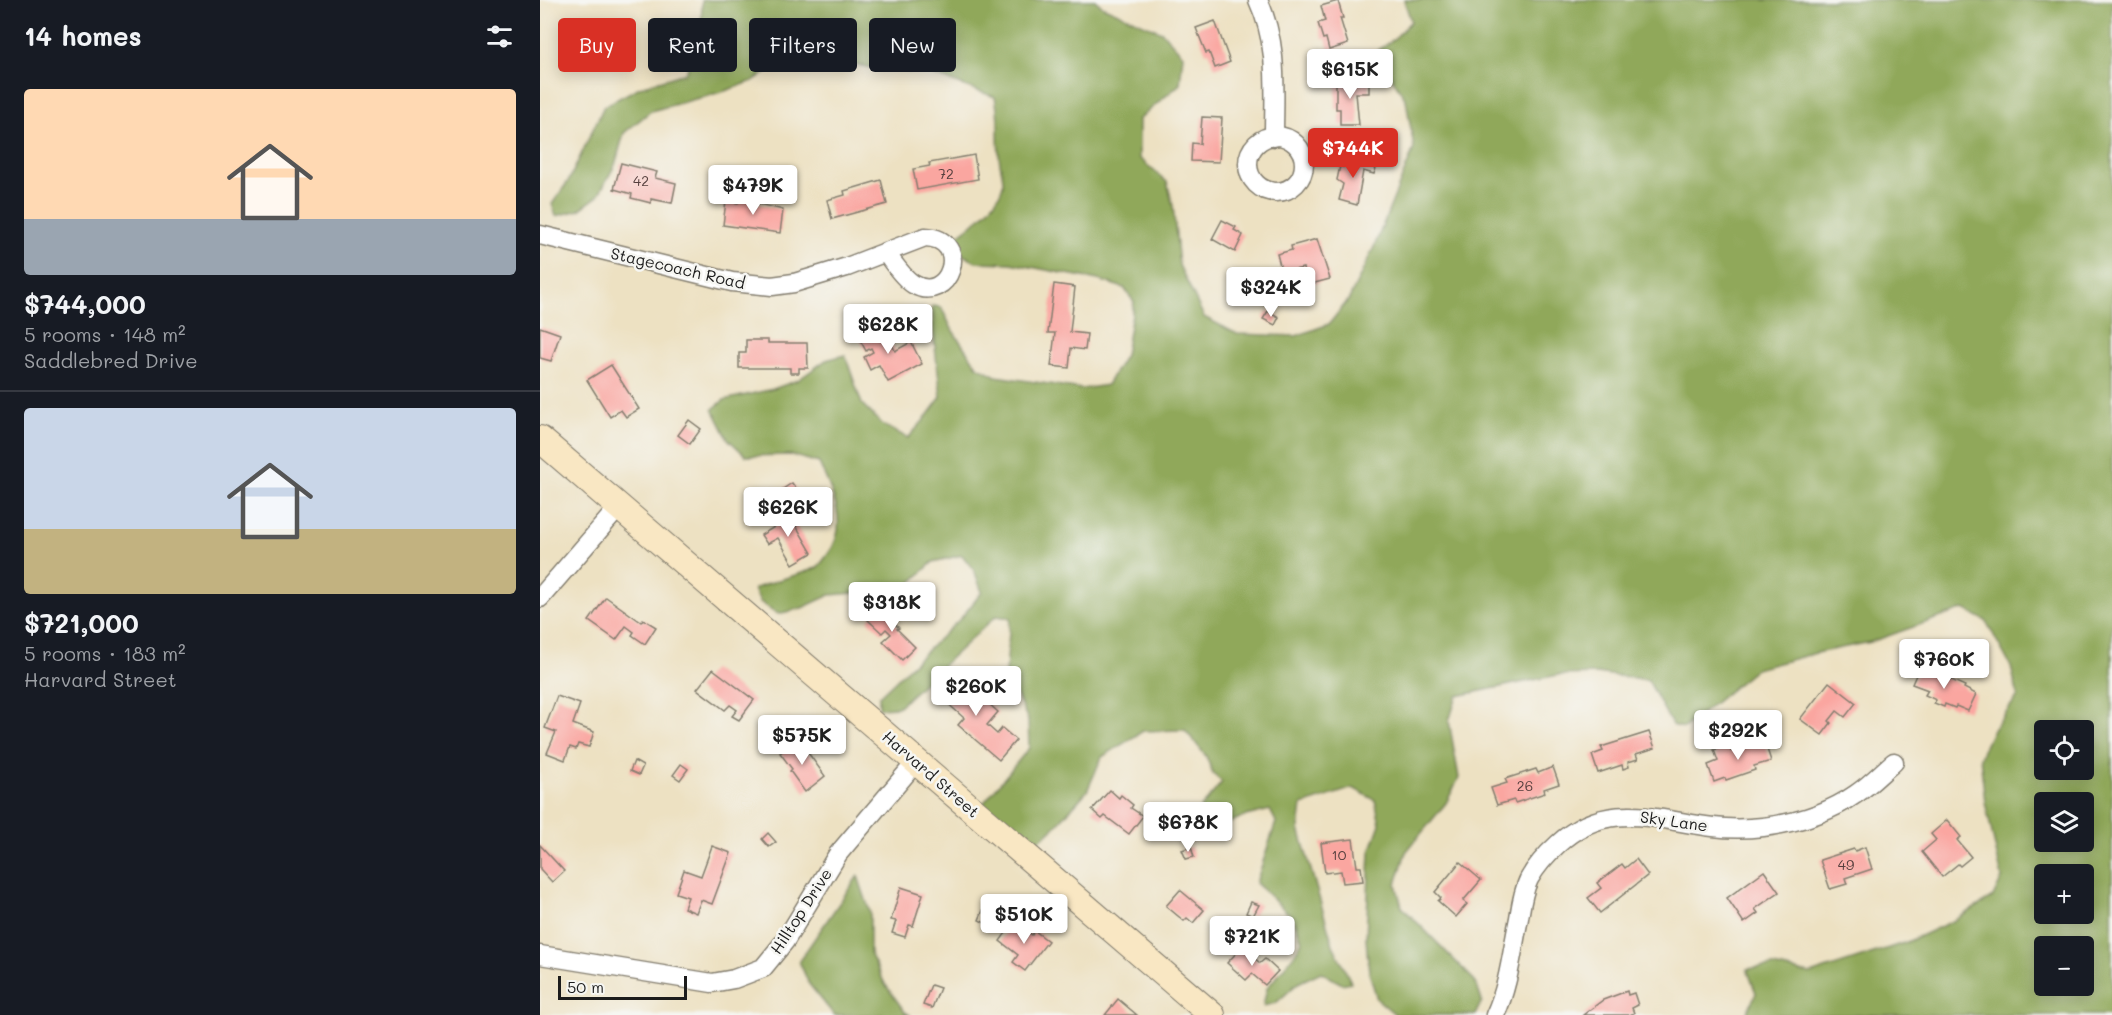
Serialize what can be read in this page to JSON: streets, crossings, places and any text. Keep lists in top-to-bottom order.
{
  "streets": {
    "main road": ["Harvard Street"],
    "street": ["Stagecoach Road", "Sky Lane", "Hilltop Drive"]
  },
  "crossings": [
    ["Harvard Street", "Hilltop Drive"]
  ],
  "house_numbers": [
    "72",
    "42",
    "26",
    "10",
    "49"
  ],
  "scale_bar": "50 m",
  "page": {
    "heading": "14 homes",
    "chip": [
      "Buy",
      "Rent",
      "Filters",
      "New"
    ],
    "price": [
      "$615K",
      "$744K",
      "$479K",
      "$324K",
      "$628K",
      "$626K",
      "$318K",
      "$760K",
      "$260K",
      "$292K",
      "$575K",
      "$678K",
      "$510K",
      "$721K"
    ],
    "list": [
      {
        "name": "$744,000",
        "note": "5 rooms · 148 m² · Saddlebred Drive"
      },
      {
        "name": "$721,000",
        "note": "5 rooms · 183 m² · Harvard Street"
      }
    ],
    "map_buttons": ["+", "−"],
    "scale": "50 m"
  }
}
